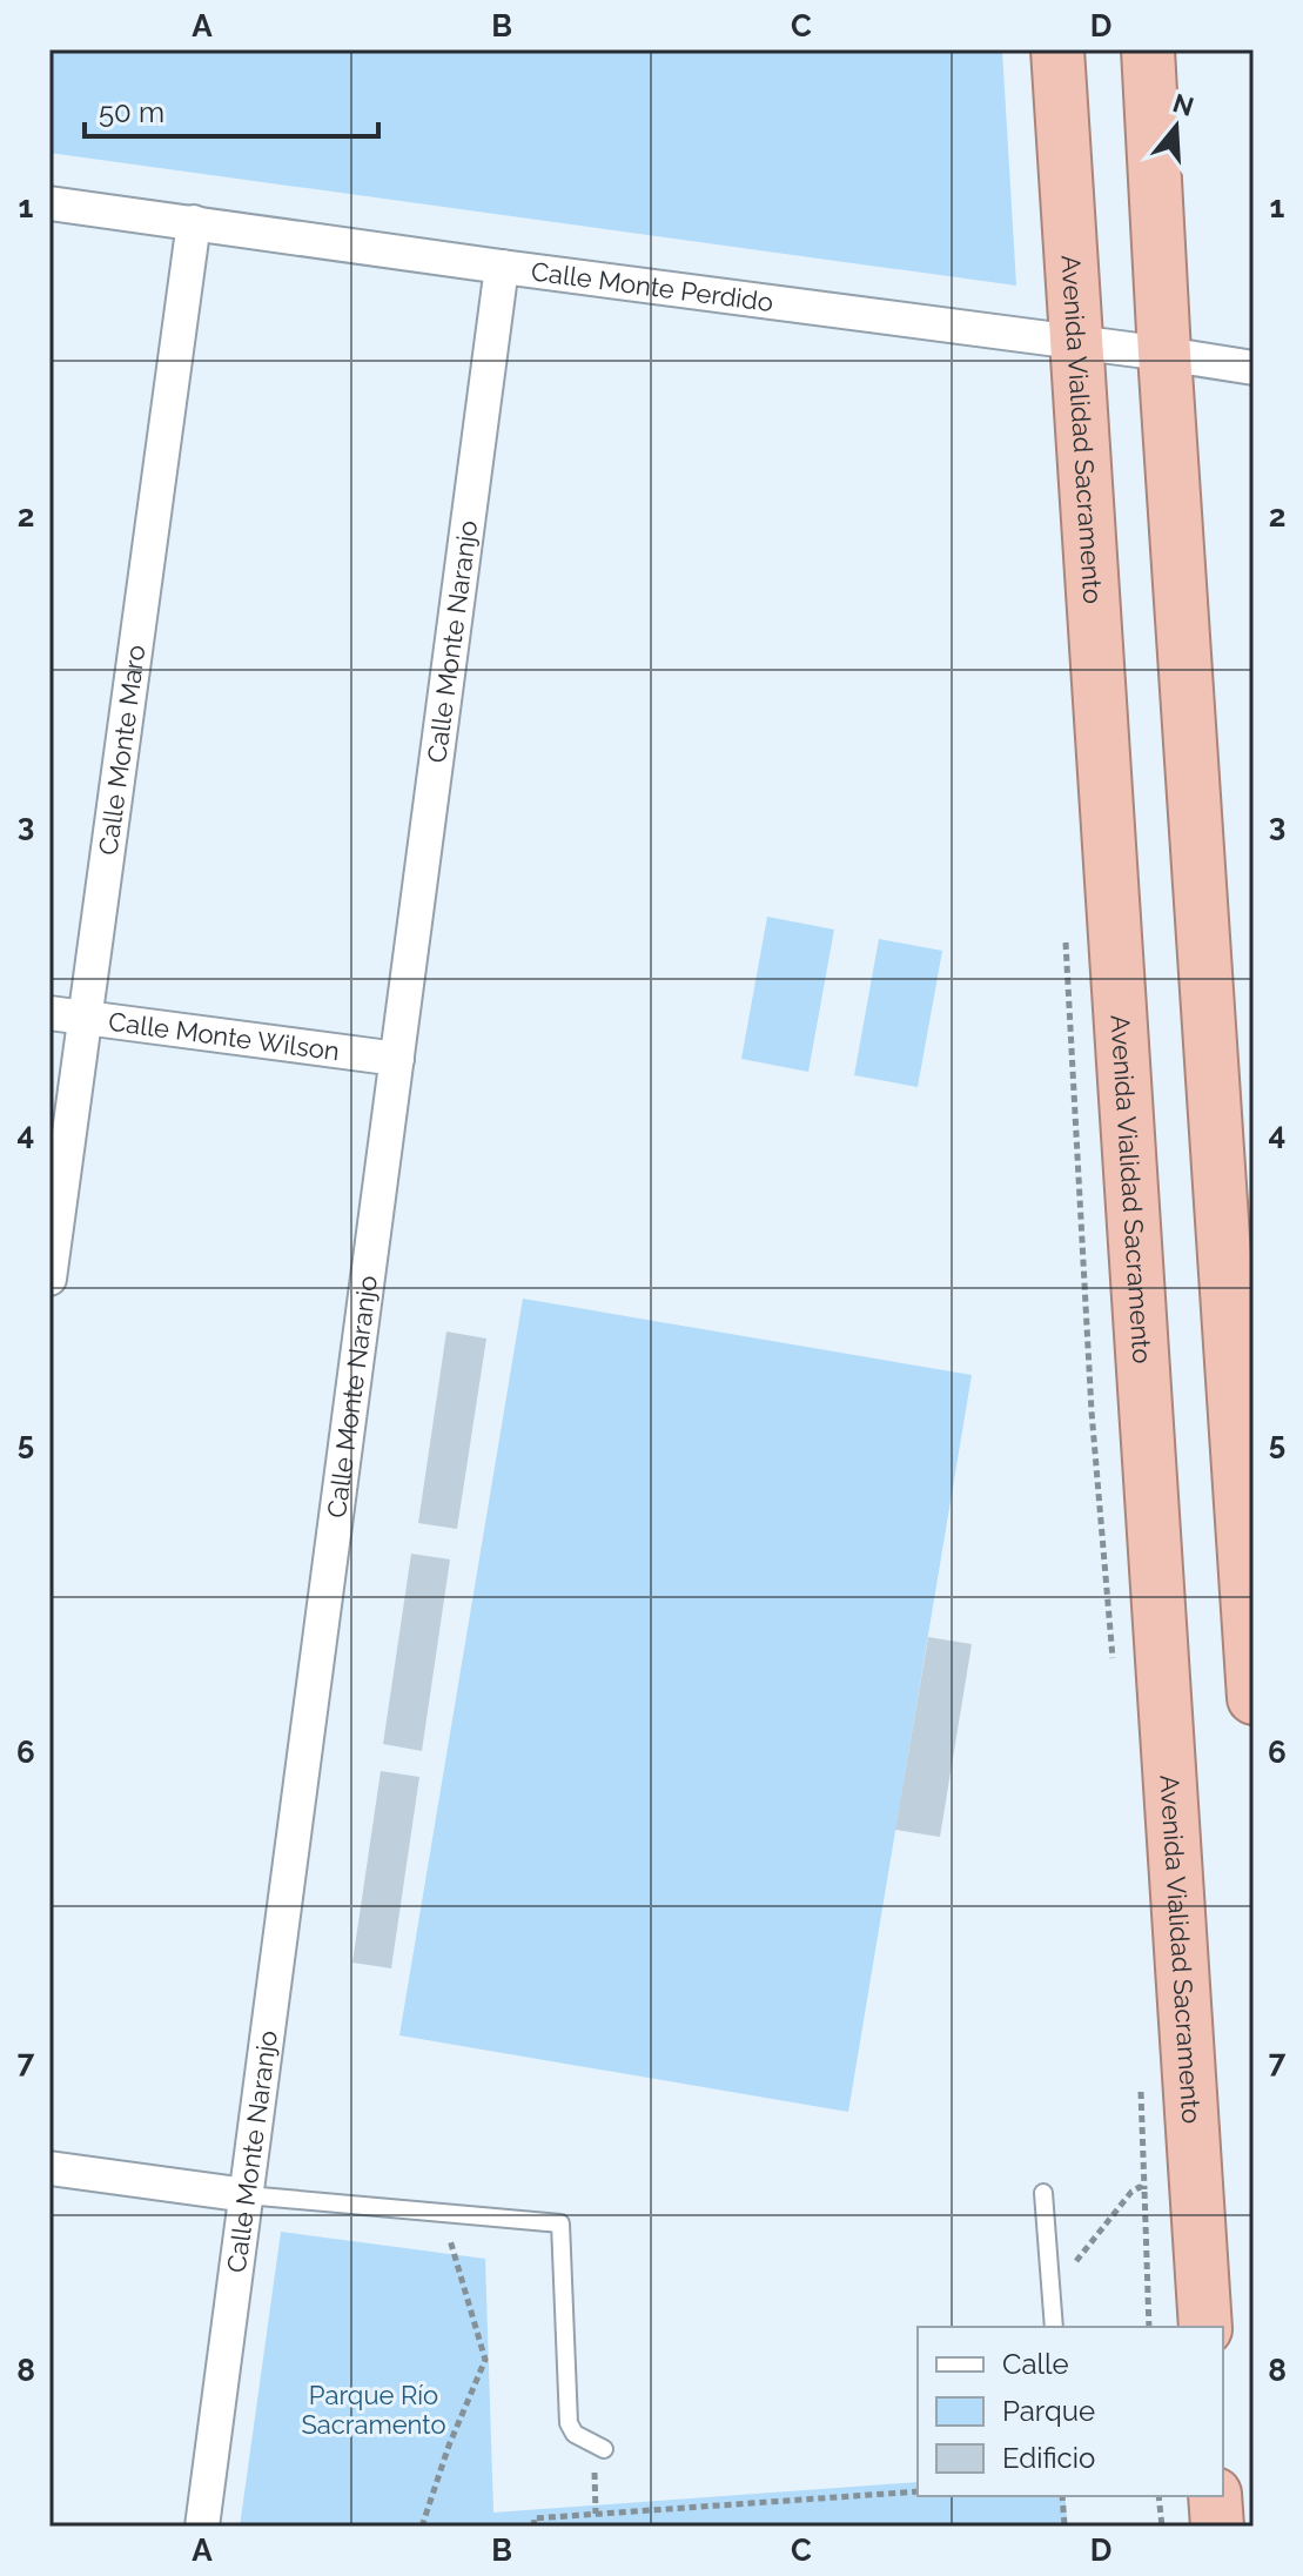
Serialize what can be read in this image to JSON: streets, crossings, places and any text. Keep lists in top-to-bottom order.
{
  "streets": {
    "highway": ["Avenida Vialidad Sacramento"],
    "street": [
      "Calle Monte Perdido",
      "Calle Monte Naranjo",
      "Calle Monte Maro",
      "Calle Monte Wilson"
    ]
  },
  "crossings": [
    ["Calle Monte Perdido", "Avenida Vialidad Sacramento"],
    ["Calle Monte Perdido", "Calle Monte Naranjo"],
    ["Calle Monte Perdido", "Calle Monte Maro"],
    ["Calle Monte Naranjo", "Calle Monte Wilson"],
    ["Calle Monte Maro", "Calle Monte Wilson"]
  ],
  "parks": ["Parque Río Sacramento"],
  "legend": ["Calle", "Parque", "Edificio"],
  "scale_bar": "50 m",
  "north": "top",
  "grid": {
    "columns": [
      "A",
      "B",
      "C",
      "D"
    ],
    "rows": [
      "1",
      "2",
      "3",
      "4",
      "5",
      "6",
      "7",
      "8"
    ]
  }
}
